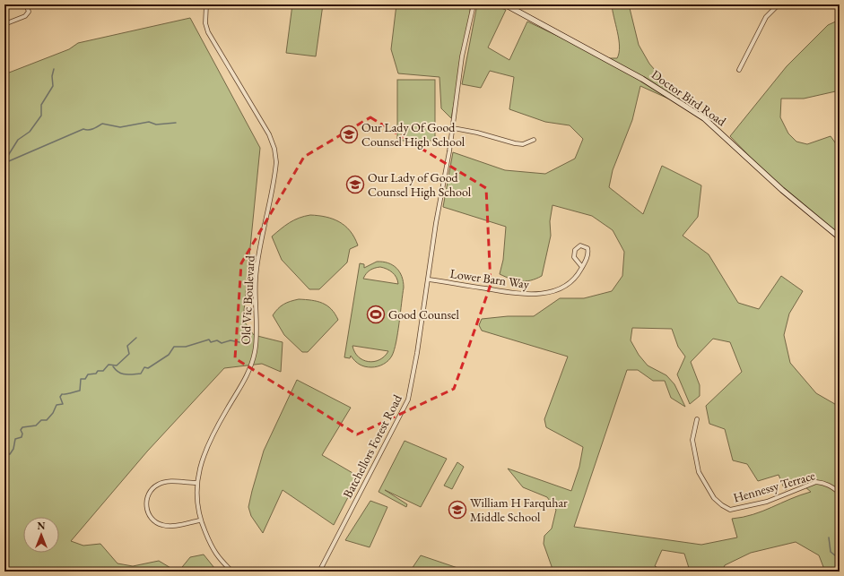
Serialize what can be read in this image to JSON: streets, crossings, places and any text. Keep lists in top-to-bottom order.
{
  "streets": {
    "main road": ["Doctor Bird Road"],
    "street": [
      "Lower Barn Way",
      "Old Vic Boulevard",
      "Batchellors Forest Road",
      "Hennessy Terrace"
    ]
  },
  "crossings": [
    ["Lower Barn Way", "Batchellors Forest Road"]
  ],
  "places": {
    "school or university": ["Our Lady Of Good Counsel High School", "Our Lady of Good Counsel High School", "William H Farquhar Middle School"],
    "sports": ["Good Counsel"]
  },
  "north": "top"
}
